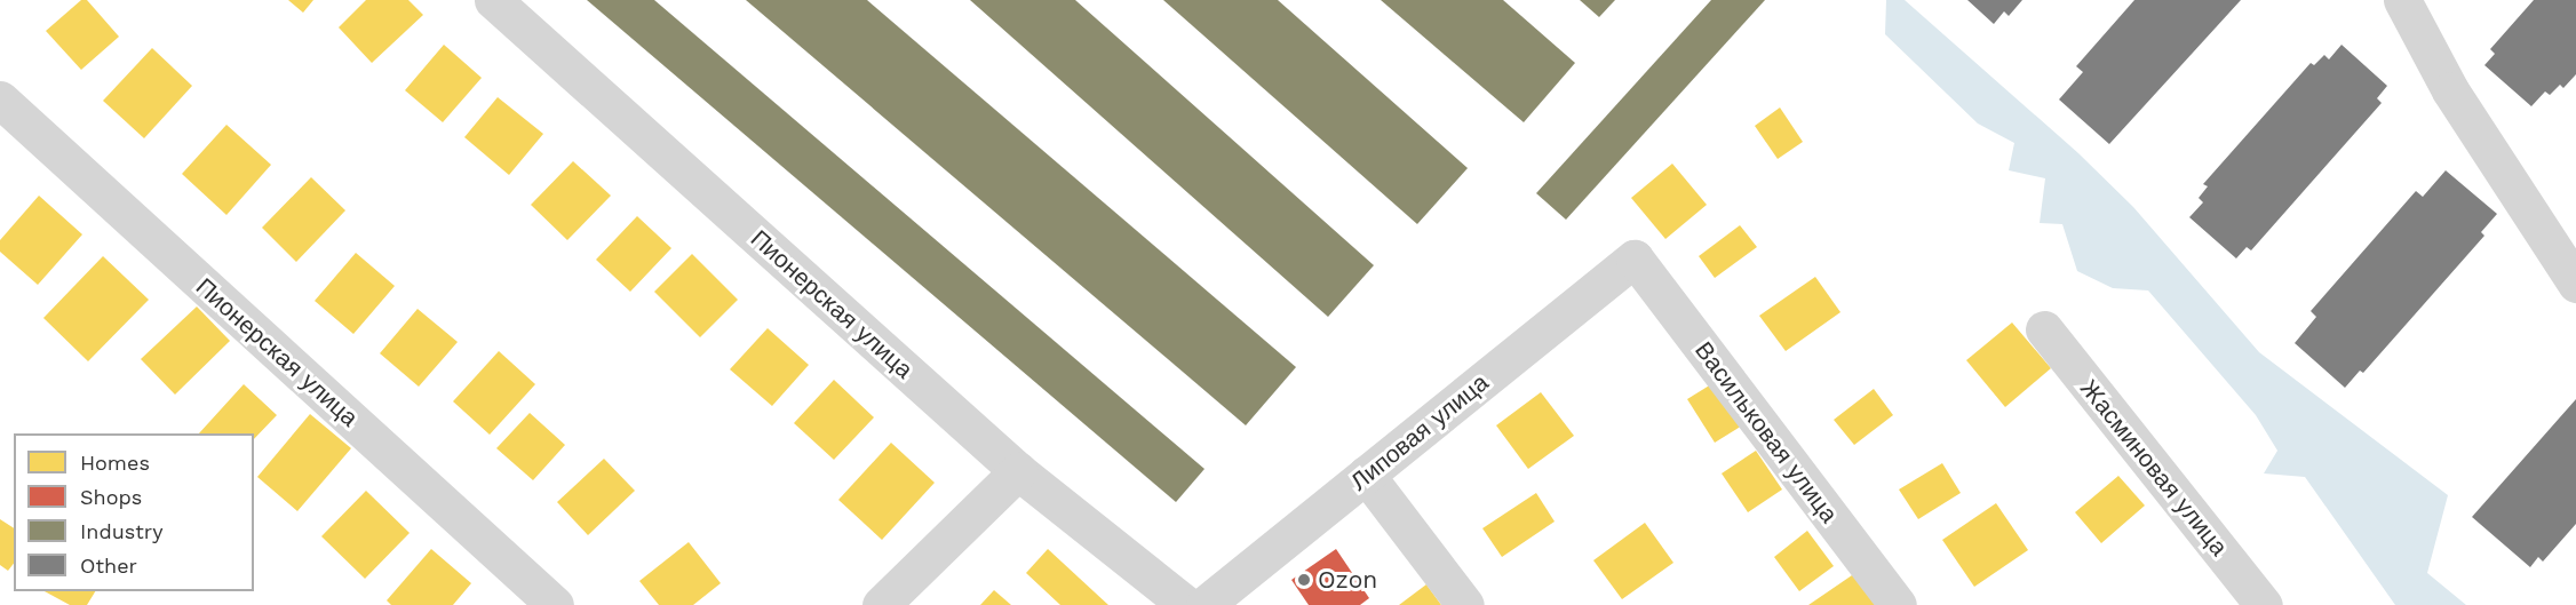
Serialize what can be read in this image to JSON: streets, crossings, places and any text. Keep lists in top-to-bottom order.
{
  "streets": {
    "street": [
      "Пионерская улица",
      "Липовая улица",
      "Васильковая улица",
      "Жасминовая улица"
    ]
  },
  "crossings": [
    ["Липовая улица", "Васильковая улица"]
  ],
  "places": ["Ozon"],
  "legend": [
    "Homes",
    "Shops",
    "Industry",
    "Other"
  ]
}
